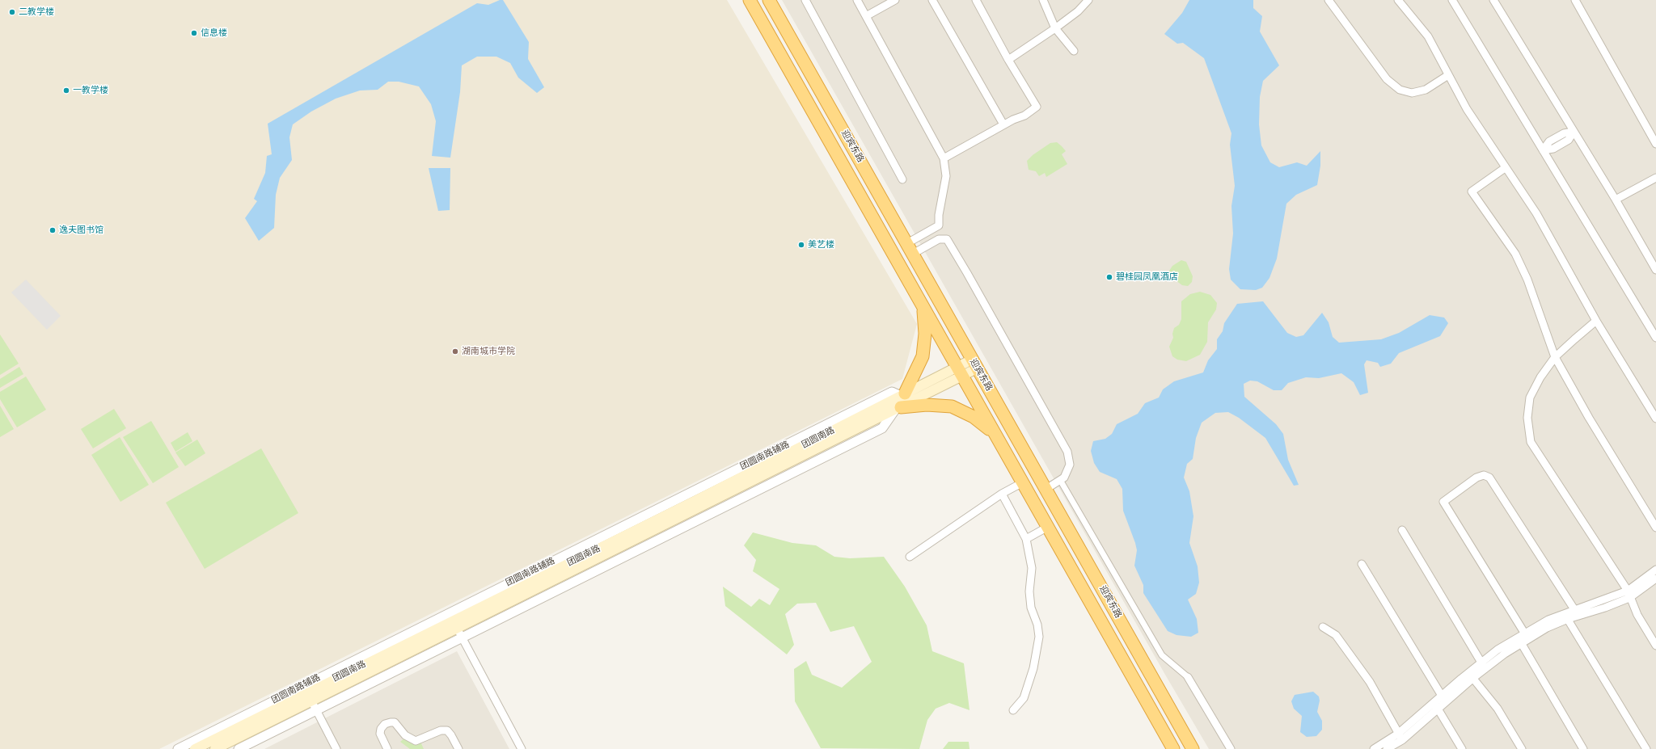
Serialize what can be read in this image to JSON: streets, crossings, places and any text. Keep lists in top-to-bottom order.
{
  "streets": {
    "highway": ["迎宾东路"],
    "main road": ["团圆南路"],
    "street": ["团圆南路辅路"]
  },
  "crossings": [
    ["迎宾东路", "团圆南路"],
    ["团圆南路", "团圆南路辅路"]
  ],
  "places": [
    "二教学楼",
    "信息楼",
    "一教学楼",
    "逸夫图书馆",
    "美艺楼",
    "碧桂园凤凰酒店",
    "湖南城市学院"
  ]
}
